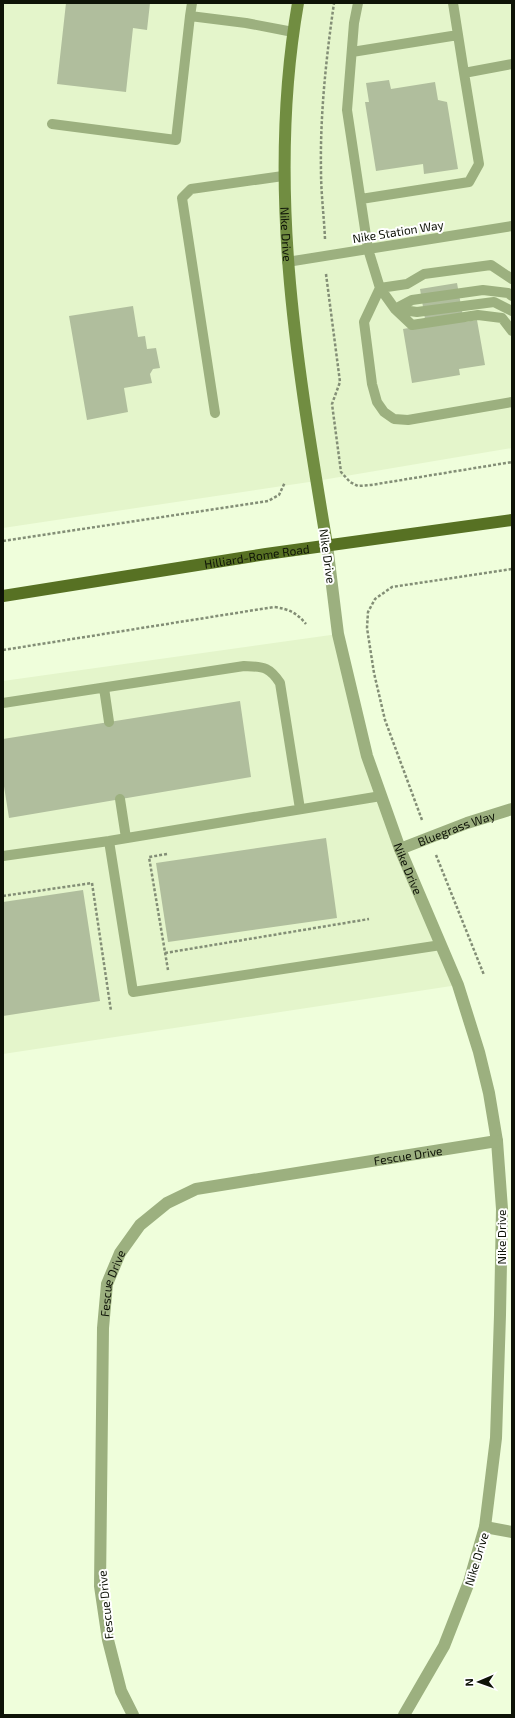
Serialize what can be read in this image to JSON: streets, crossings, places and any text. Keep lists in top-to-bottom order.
{
  "streets": {
    "main road": ["Hilliard-Rome Road"],
    "street": ["Nike Drive", "Bluegrass Way", "Fescue Drive"],
    "lane": ["Nike Station Way"]
  },
  "crossings": [
    ["Nike Station Way", "Nike Drive"],
    ["Nike Drive", "Hilliard-Rome Road"],
    ["Nike Drive", "Bluegrass Way"],
    ["Nike Drive", "Fescue Drive"]
  ],
  "north": "left"
}
